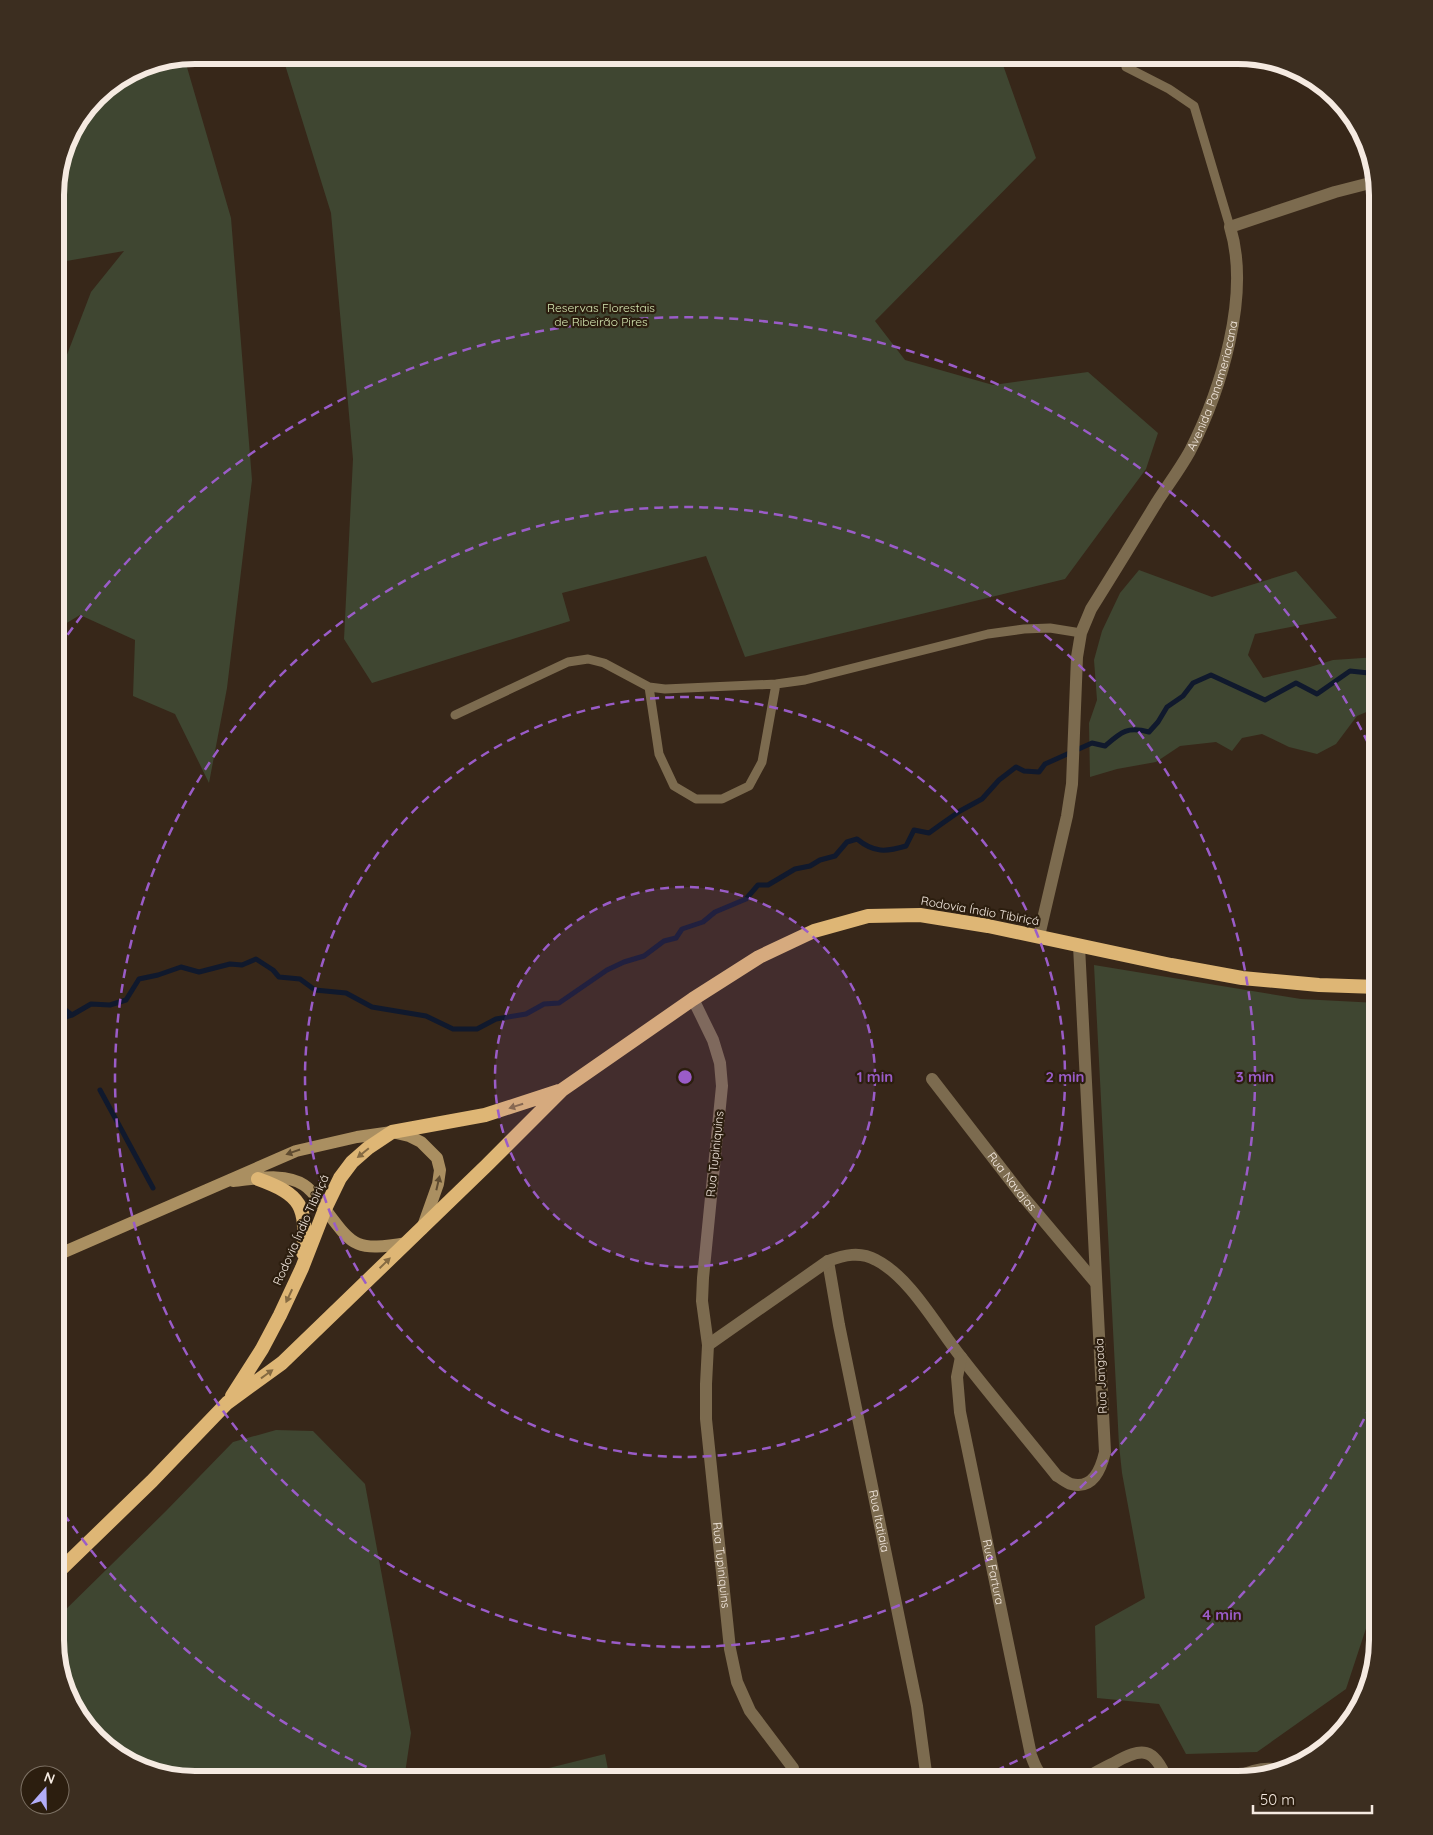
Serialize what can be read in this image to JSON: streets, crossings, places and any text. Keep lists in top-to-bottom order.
{
  "streets": {
    "highway": ["Rodovia Índio Tibiriçá"],
    "street": [
      "Avenida Panameriacana",
      "Rua Tupiniquins",
      "Rua Navajas",
      "Rua Jangada",
      "Rua Itatiaia",
      "Rua Fartura"
    ]
  },
  "crossings": [
    ["Avenida Panameriacana", "Rodovia Índio Tibiriçá"],
    ["Rodovia Índio Tibiriçá", "Rua Tupiniquins"],
    ["Rodovia Índio Tibiriçá", "Rua Jangada"],
    ["Rua Navajas", "Rua Jangada"],
    ["Rua Jangada", "Rua Itatiaia"],
    ["Rua Jangada", "Rua Fartura"]
  ],
  "parks": ["Reservas Florestais de Ribeirão Pires"],
  "scale_bar": "50 m",
  "north": "top",
  "rings": [
    "1 min",
    "2 min",
    "3 min",
    "4 min"
  ]
}
